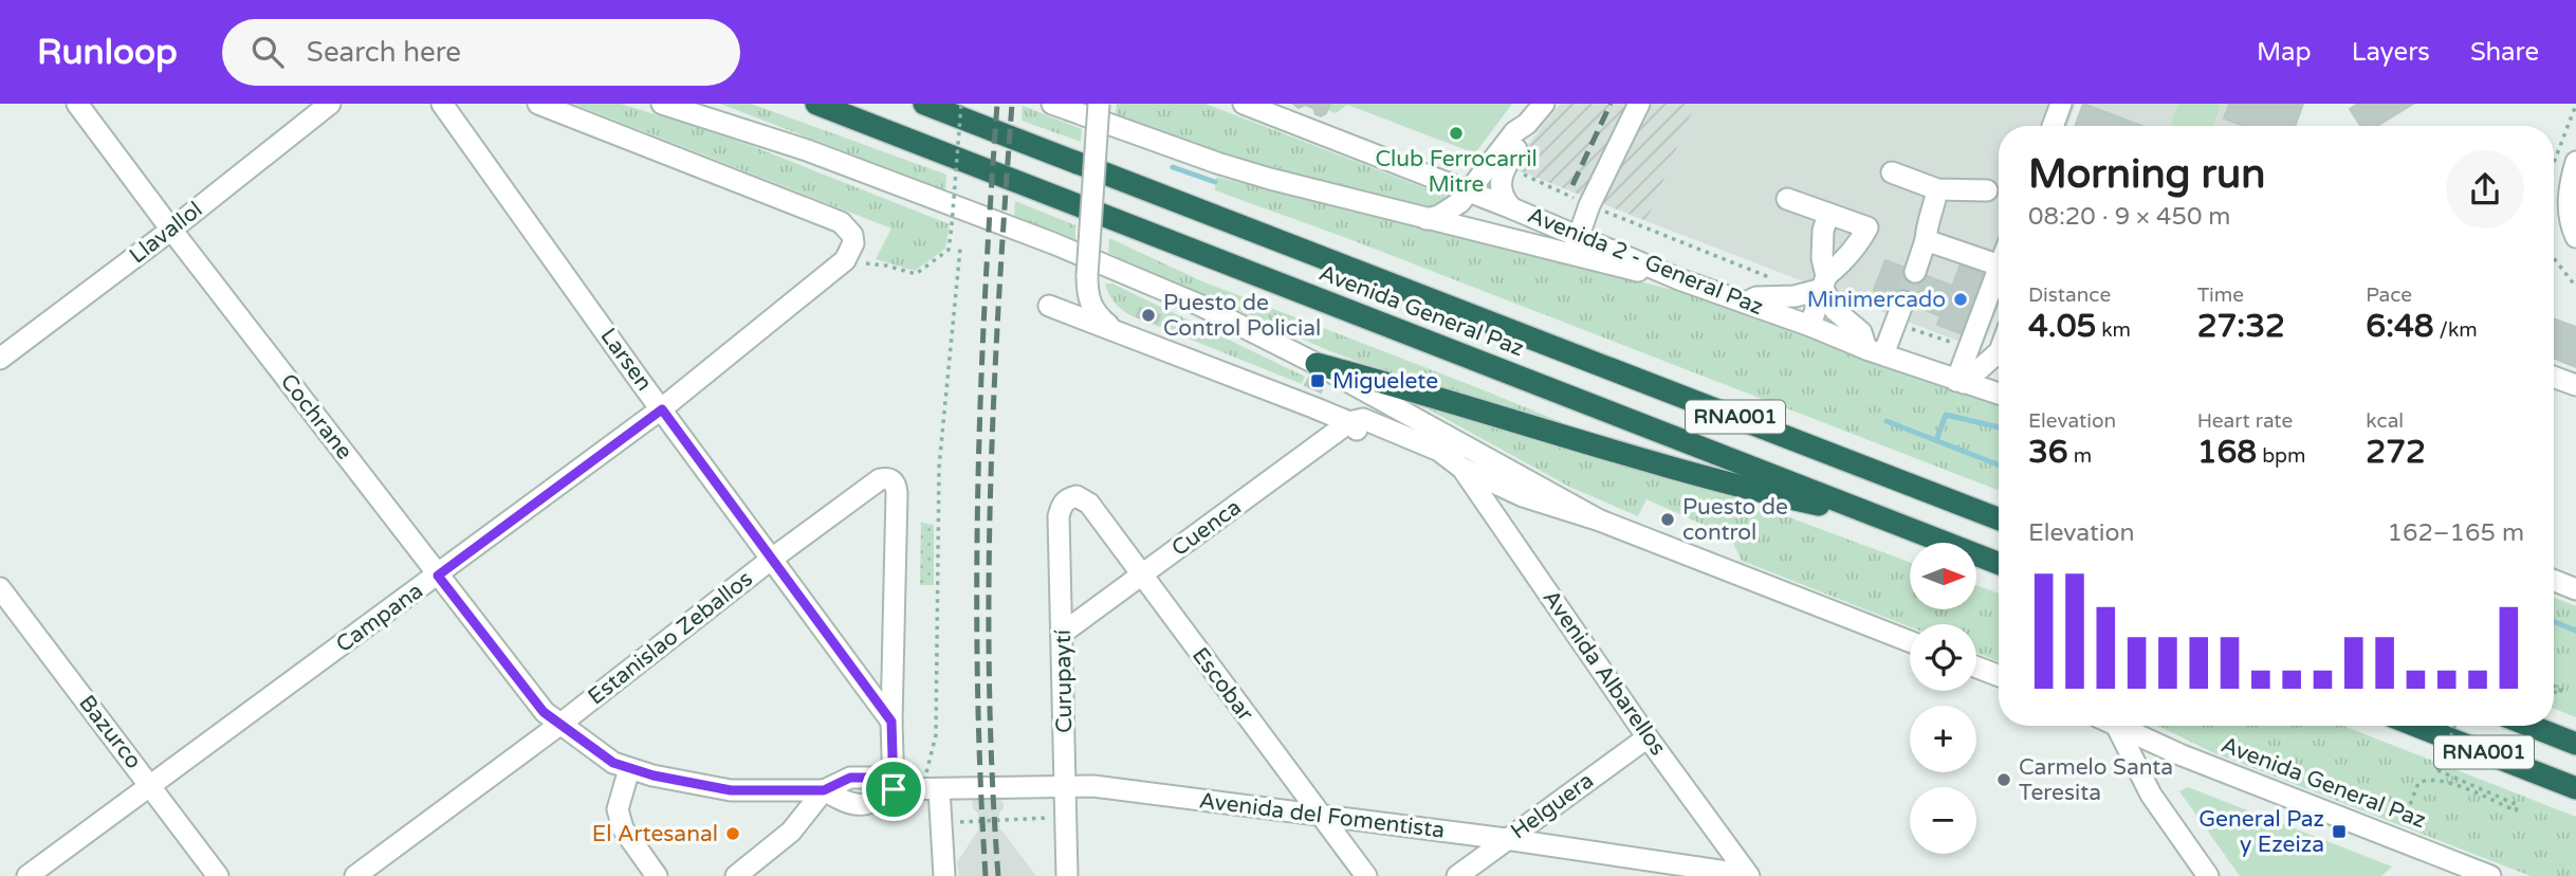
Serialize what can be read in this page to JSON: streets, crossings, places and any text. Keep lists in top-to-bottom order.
{
  "streets": {
    "highway": ["Avenida General Paz", "RNA001"],
    "street": [
      "Llavallol",
      "Avenida 2 - General Paz",
      "Larsen",
      "Cochrane",
      "Cuenca",
      "Campana",
      "Estanislao Zeballos",
      "Avenida Albarellos",
      "Curupaytí",
      "Escobar",
      "Bazurco",
      "Helguera",
      "Avenida del Fomentista"
    ]
  },
  "crossings": [
    ["Llavallol", "Cochrane"],
    ["Larsen", "Campana"],
    ["Larsen", "Estanislao Zeballos"],
    ["Cochrane", "Campana"],
    ["Cochrane", "Estanislao Zeballos"],
    ["Cochrane", "Avenida del Fomentista"],
    ["Cuenca", "Curupaytí"],
    ["Cuenca", "Escobar"],
    ["Campana", "Bazurco"],
    ["Estanislao Zeballos", "Avenida del Fomentista"],
    ["Avenida Albarellos", "Helguera"],
    ["Avenida Albarellos", "Avenida del Fomentista"],
    ["Curupaytí", "Escobar"],
    ["Curupaytí", "Avenida del Fomentista"],
    ["Escobar", "Avenida del Fomentista"],
    ["Helguera", "Avenida del Fomentista"]
  ],
  "places": {
    "other": [
      "Club Ferrocarril Mitre",
      "Minimercado",
      "Puesto de Control Policial",
      "Puesto de control",
      "Carmelo Santa Teresita",
      "El Artesanal"
    ],
    "transit": ["Miguelete", "General Paz y Ezeiza"]
  },
  "north": "right",
  "page": {
    "header": "Runloop",
    "search": "Search here",
    "nav": ["Map", "Layers", "Share"],
    "heading": ["Morning run", "08:20 · 9 × 450 m"],
    "stats": [
      ["Distance", "4.05 km"],
      ["Time", "27:32"],
      ["Pace", "6:48 /km"],
      ["Elevation", "36 m"],
      ["Heart rate", "168 bpm"],
      ["kcal", "272"]
    ],
    "chart": ["Elevation", "162–165 m"],
    "map_buttons": ["+", "−"]
  }
}
